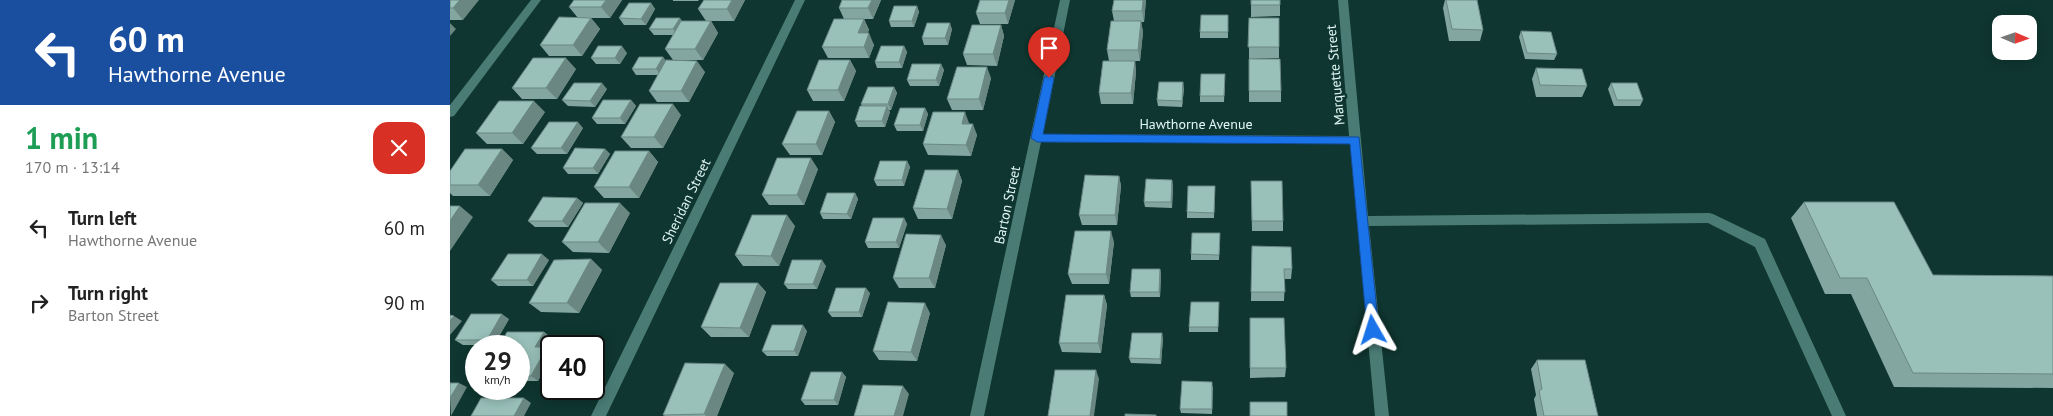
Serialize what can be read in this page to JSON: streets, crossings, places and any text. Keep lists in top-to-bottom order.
{
  "streets": {
    "street": [
      "Marquette Street",
      "Hawthorne Avenue",
      "Sheridan Street",
      "Barton Street"
    ]
  },
  "crossings": [
    ["Marquette Street", "Hawthorne Avenue"],
    ["Hawthorne Avenue", "Barton Street"]
  ],
  "north": "right",
  "page": {
    "turn": ["60 m", "Hawthorne Avenue"],
    "heading": ["1 min", "170 m · 13:14"],
    "list": [
      {
        "name": "Turn left",
        "note": "Hawthorne Avenue",
        "value": "60 m"
      },
      {
        "name": "Turn right",
        "note": "Barton Street",
        "value": "90 m"
      }
    ],
    "speed": "29 km/h",
    "limit": "40"
  }
}
